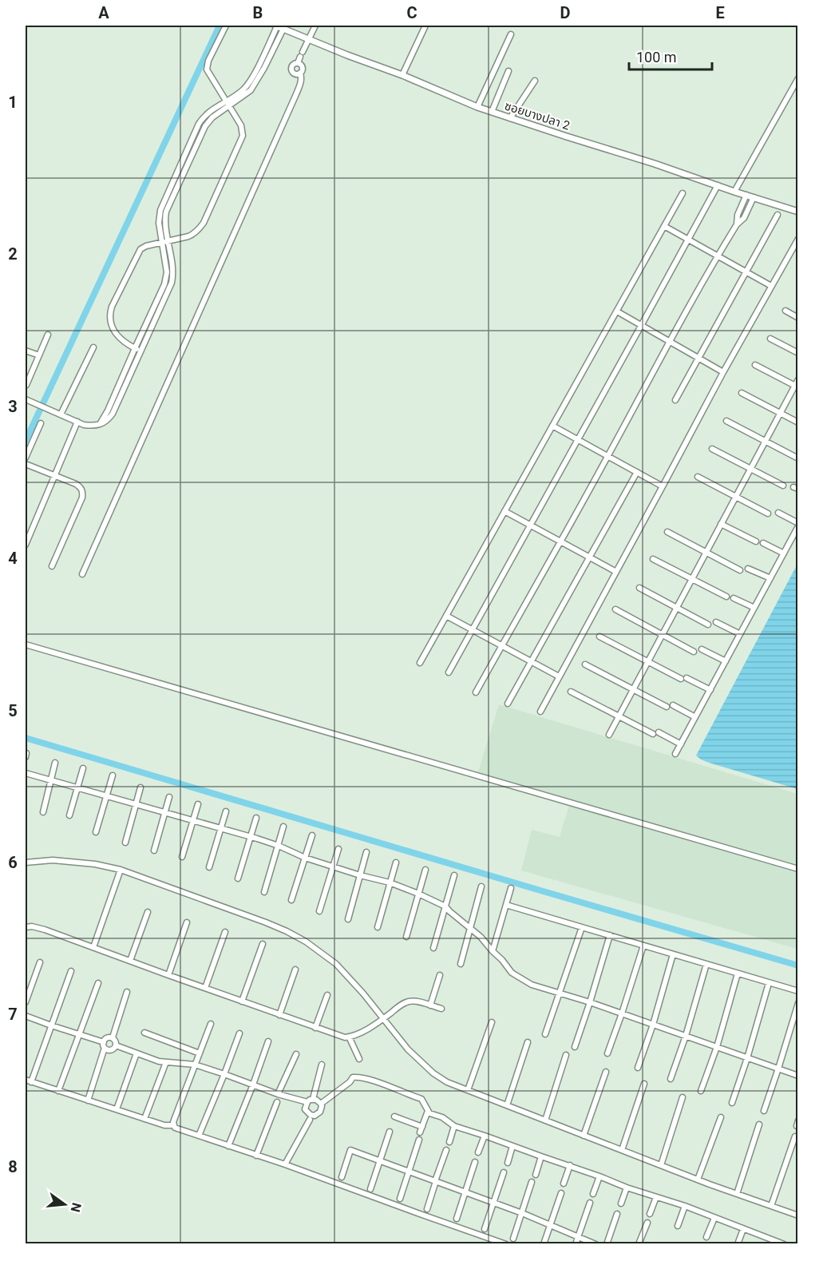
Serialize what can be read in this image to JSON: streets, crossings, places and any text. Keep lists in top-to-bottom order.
{
  "streets": {
    "street": ["ซอยบางปลา 2"]
  },
  "scale_bar": "100 m",
  "north": "right",
  "grid": {
    "columns": [
      "A",
      "B",
      "C",
      "D",
      "E"
    ],
    "rows": [
      "1",
      "2",
      "3",
      "4",
      "5",
      "6",
      "7",
      "8"
    ]
  }
}
